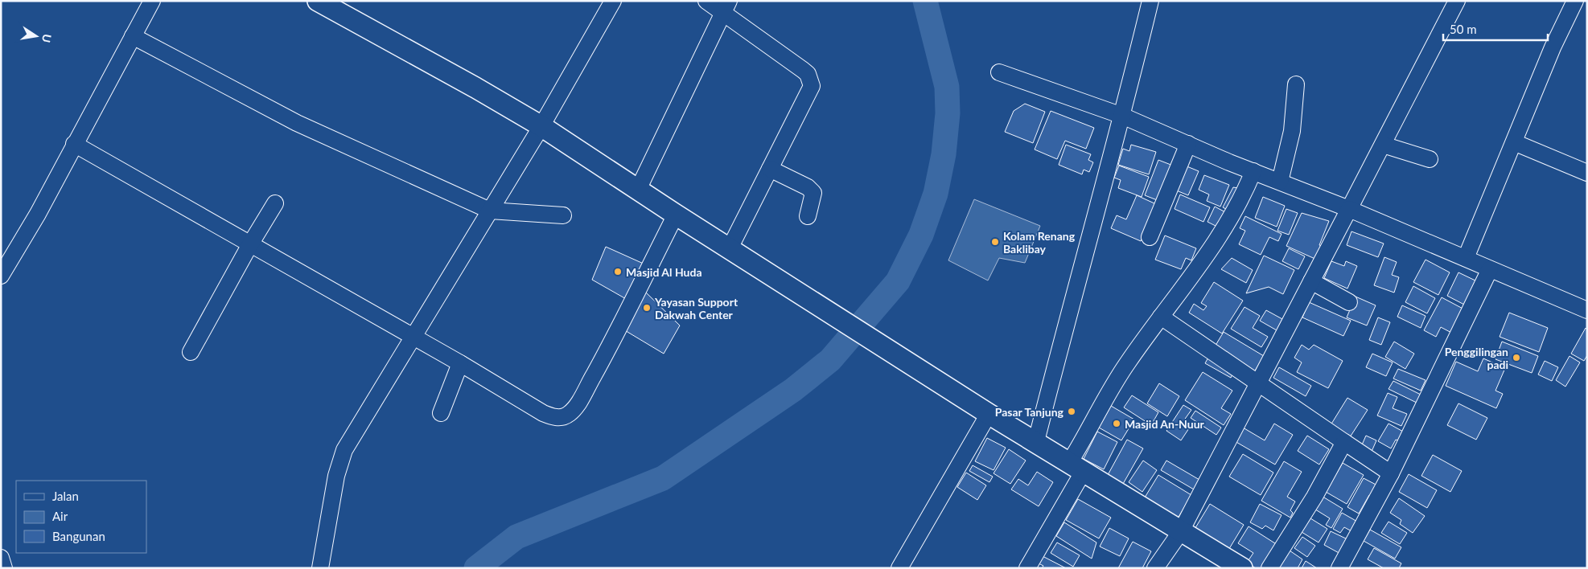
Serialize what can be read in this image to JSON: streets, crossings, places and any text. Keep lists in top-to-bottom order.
{
  "places": [
    "Kolam Renang Baklibay",
    "Masjid Al Huda",
    "Yayasan Support Dakwah Center",
    "Penggilingan padi",
    "Pasar Tanjung",
    "Masjid An-Nuur"
  ],
  "legend": ["Jalan", "Air", "Bangunan"],
  "scale_bar": "50 m",
  "north": "right"
}
